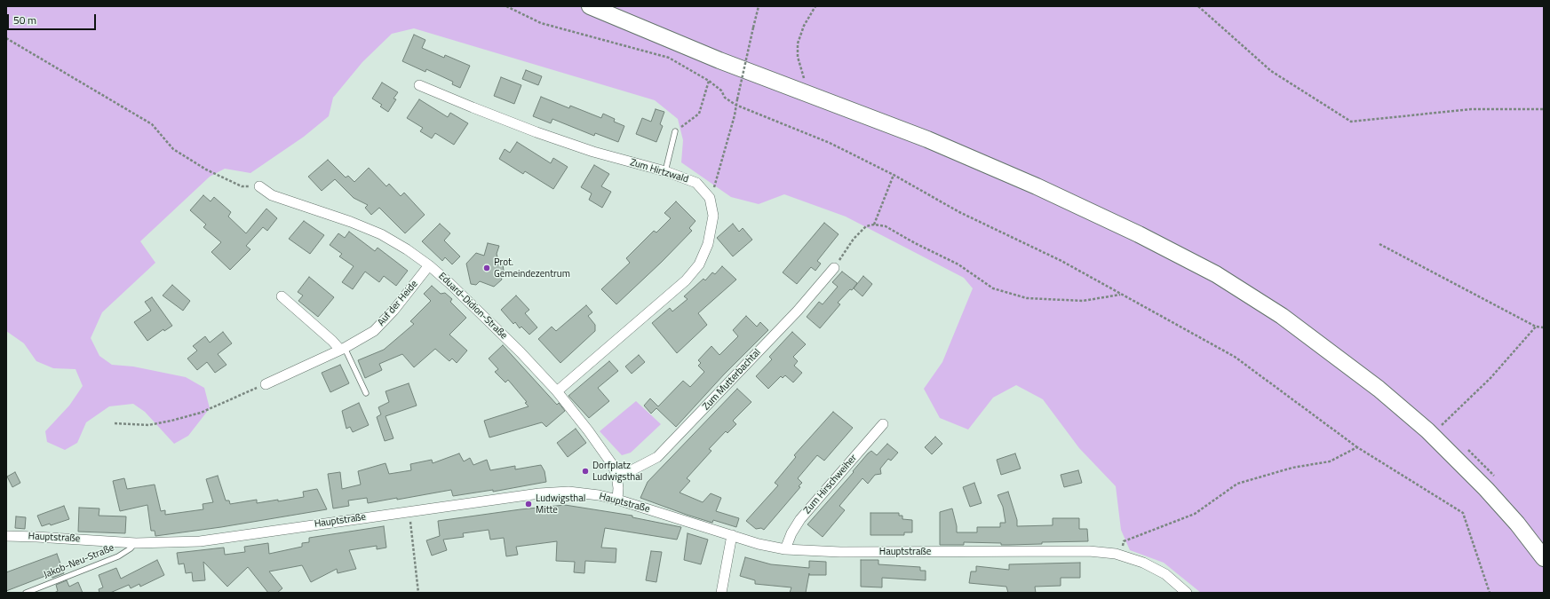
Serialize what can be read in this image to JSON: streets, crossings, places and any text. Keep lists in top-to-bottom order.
{
  "streets": {
    "street": [
      "Zum Hirtzwald",
      "Auf der Heide",
      "Eduard-Didion-Straße",
      "Zum Mutterbachtal",
      "Zum Hirschweiher",
      "Hauptstraße"
    ],
    "lane": ["Jakob-Neu-Straße"]
  },
  "crossings": [
    ["Zum Hirtzwald", "Eduard-Didion-Straße"],
    ["Auf der Heide", "Eduard-Didion-Straße"],
    ["Eduard-Didion-Straße", "Zum Mutterbachtal"],
    ["Eduard-Didion-Straße", "Hauptstraße"],
    ["Zum Hirschweiher", "Hauptstraße"],
    ["Hauptstraße", "Jakob-Neu-Straße"]
  ],
  "places": ["Prot. Gemeindezentrum", "Dorfplatz Ludwigsthal", "Ludwigsthal Mitte"],
  "scale_bar": "50 m"
}
